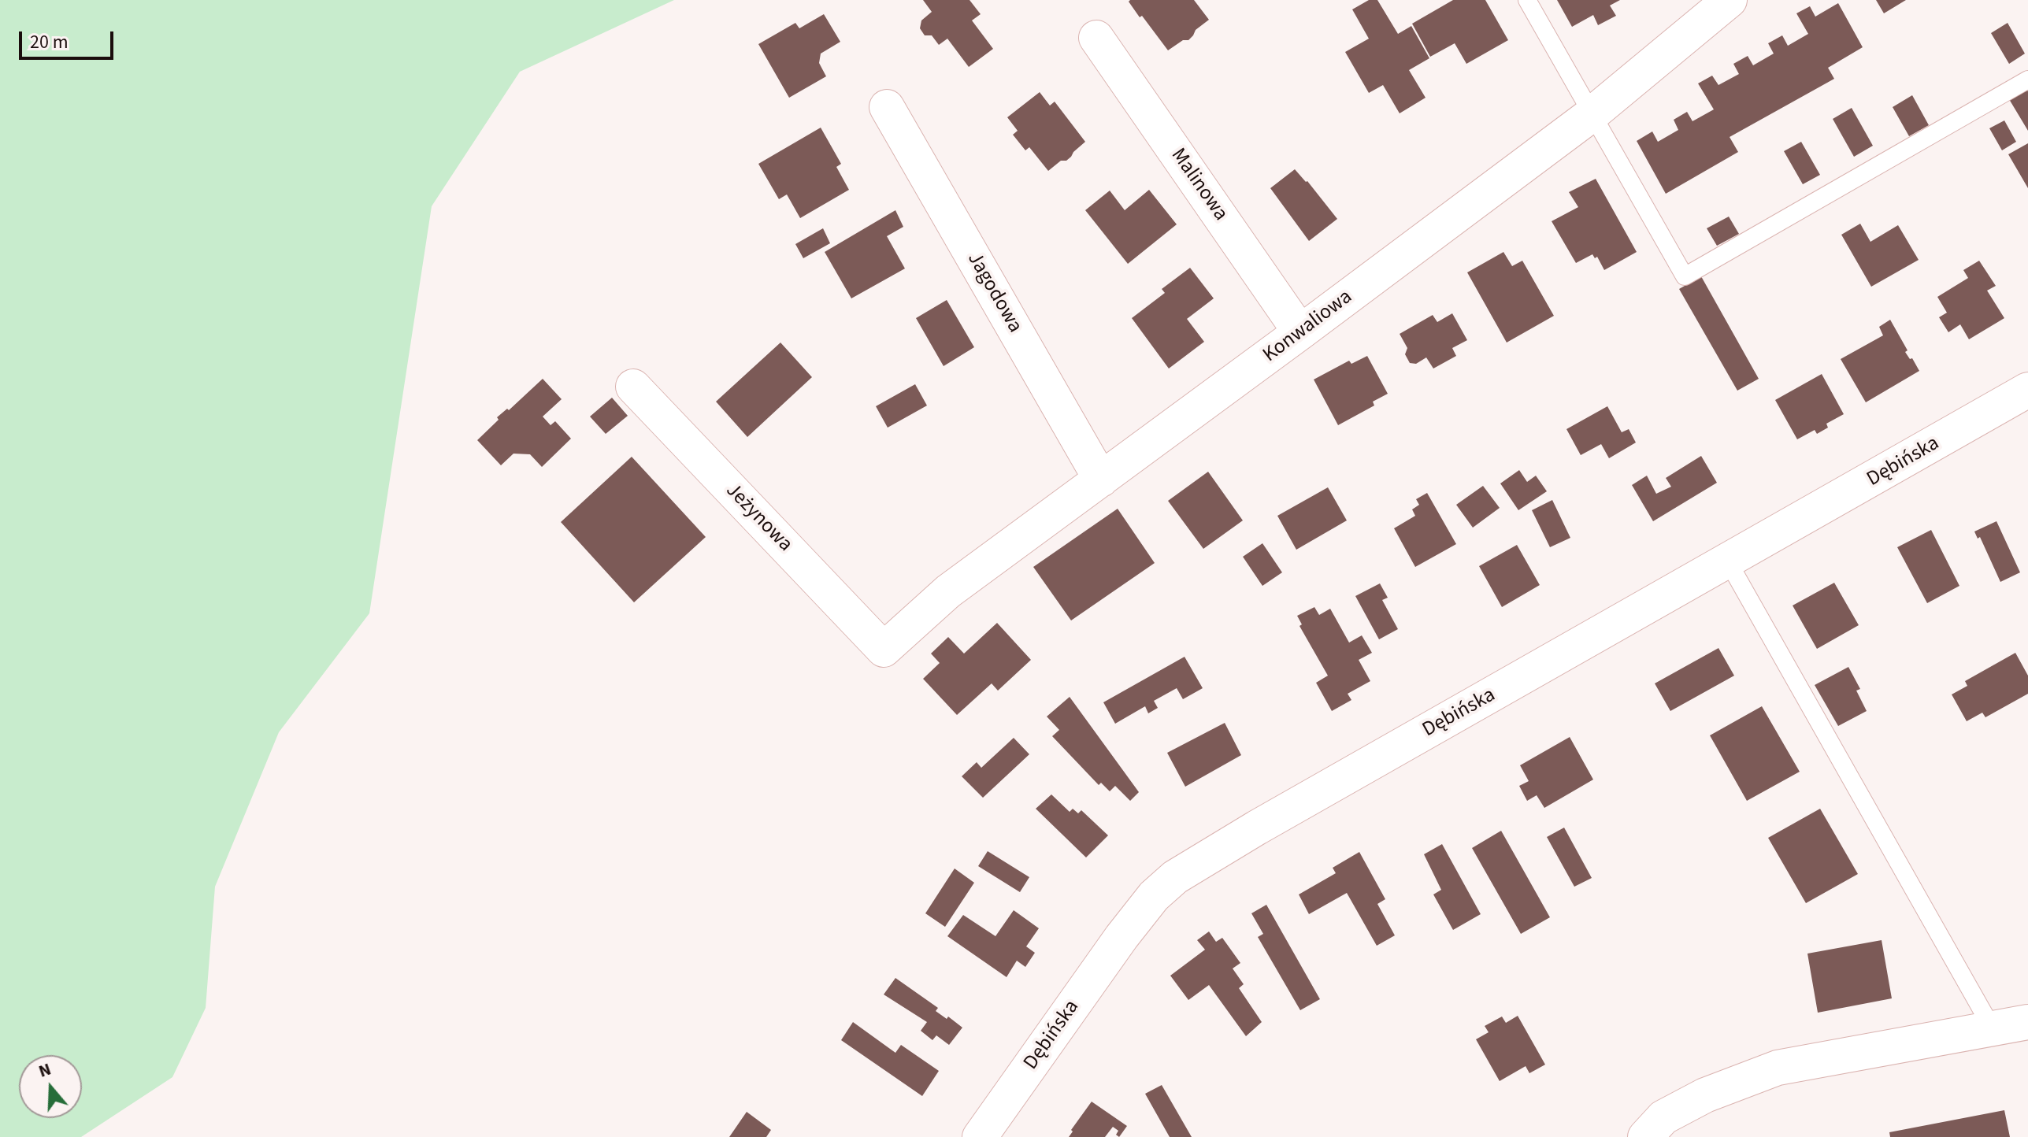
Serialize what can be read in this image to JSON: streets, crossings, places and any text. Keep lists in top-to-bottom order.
{
  "streets": {
    "street": [
      "Malinowa",
      "Jagodowa",
      "Konwaliowa",
      "Dębińska",
      "Jeżynowa"
    ]
  },
  "crossings": [
    ["Malinowa", "Konwaliowa"],
    ["Jagodowa", "Konwaliowa"],
    ["Konwaliowa", "Jeżynowa"]
  ],
  "scale_bar": "20 m",
  "north": "top"
}
